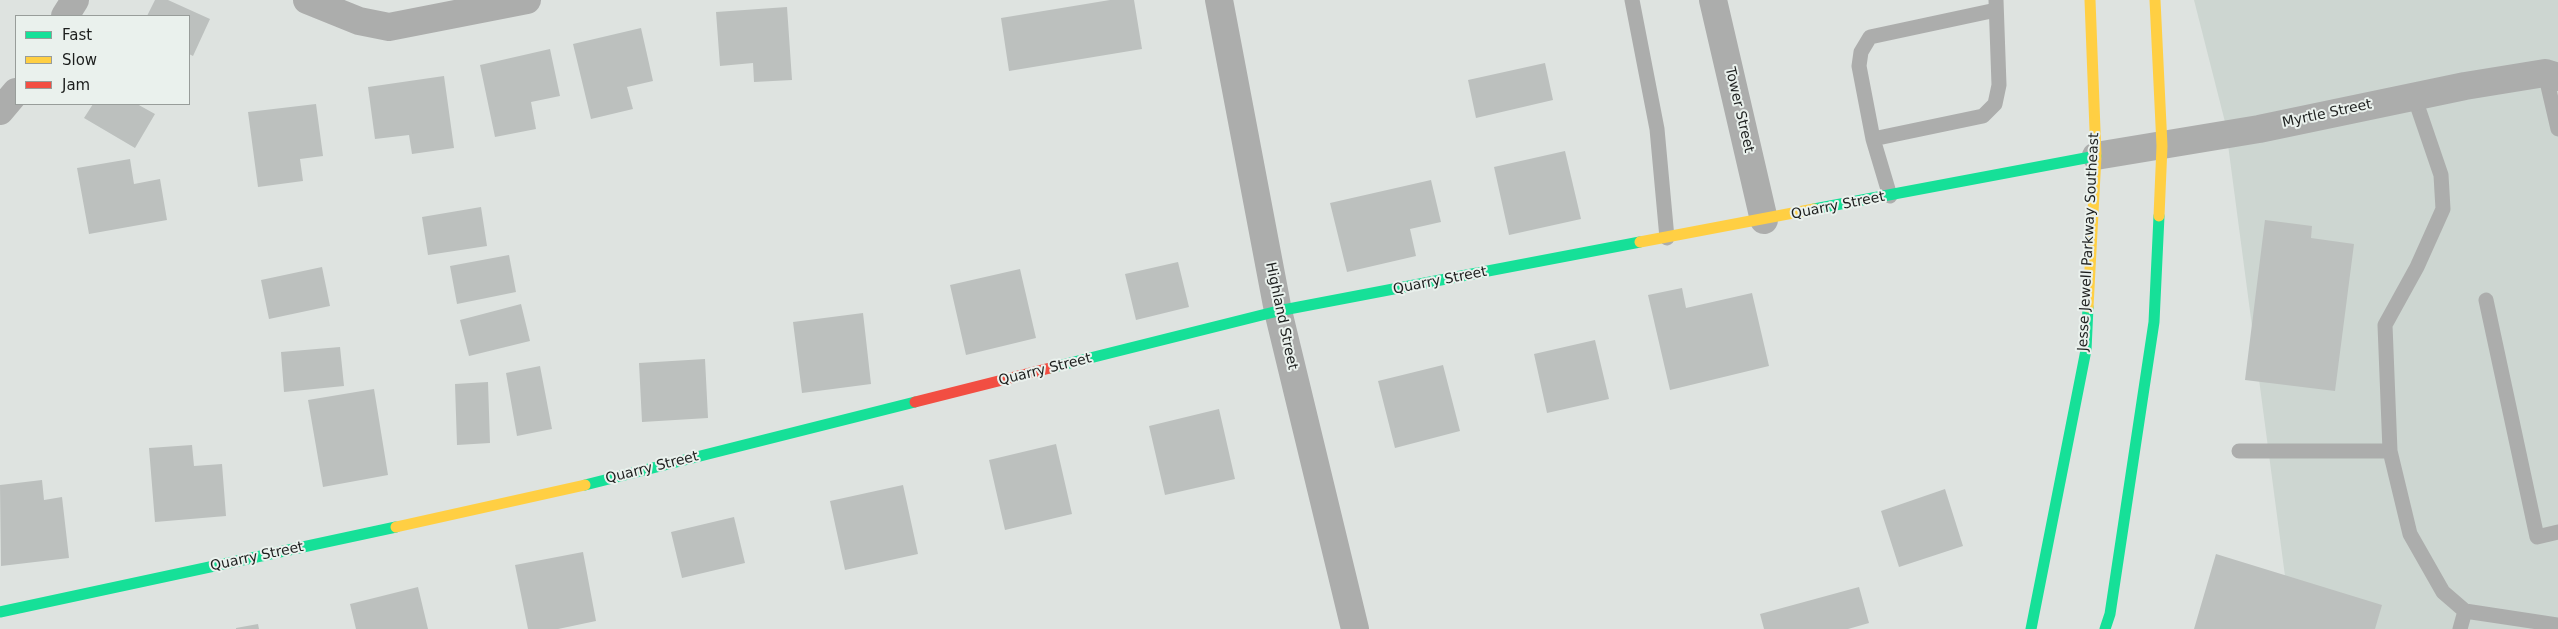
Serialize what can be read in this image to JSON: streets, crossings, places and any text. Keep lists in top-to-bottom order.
{
  "streets": {
    "street": [
      "Tower Street",
      "Myrtle Street",
      "Quarry Street",
      "Jesse Jewell Parkway Southeast",
      "Highland Street"
    ]
  },
  "crossings": [
    ["Tower Street", "Quarry Street"],
    ["Myrtle Street", "Quarry Street"],
    ["Myrtle Street", "Jesse Jewell Parkway Southeast"],
    ["Quarry Street", "Jesse Jewell Parkway Southeast"],
    ["Quarry Street", "Highland Street"]
  ],
  "legend": ["Fast", "Slow", "Jam"]
}
